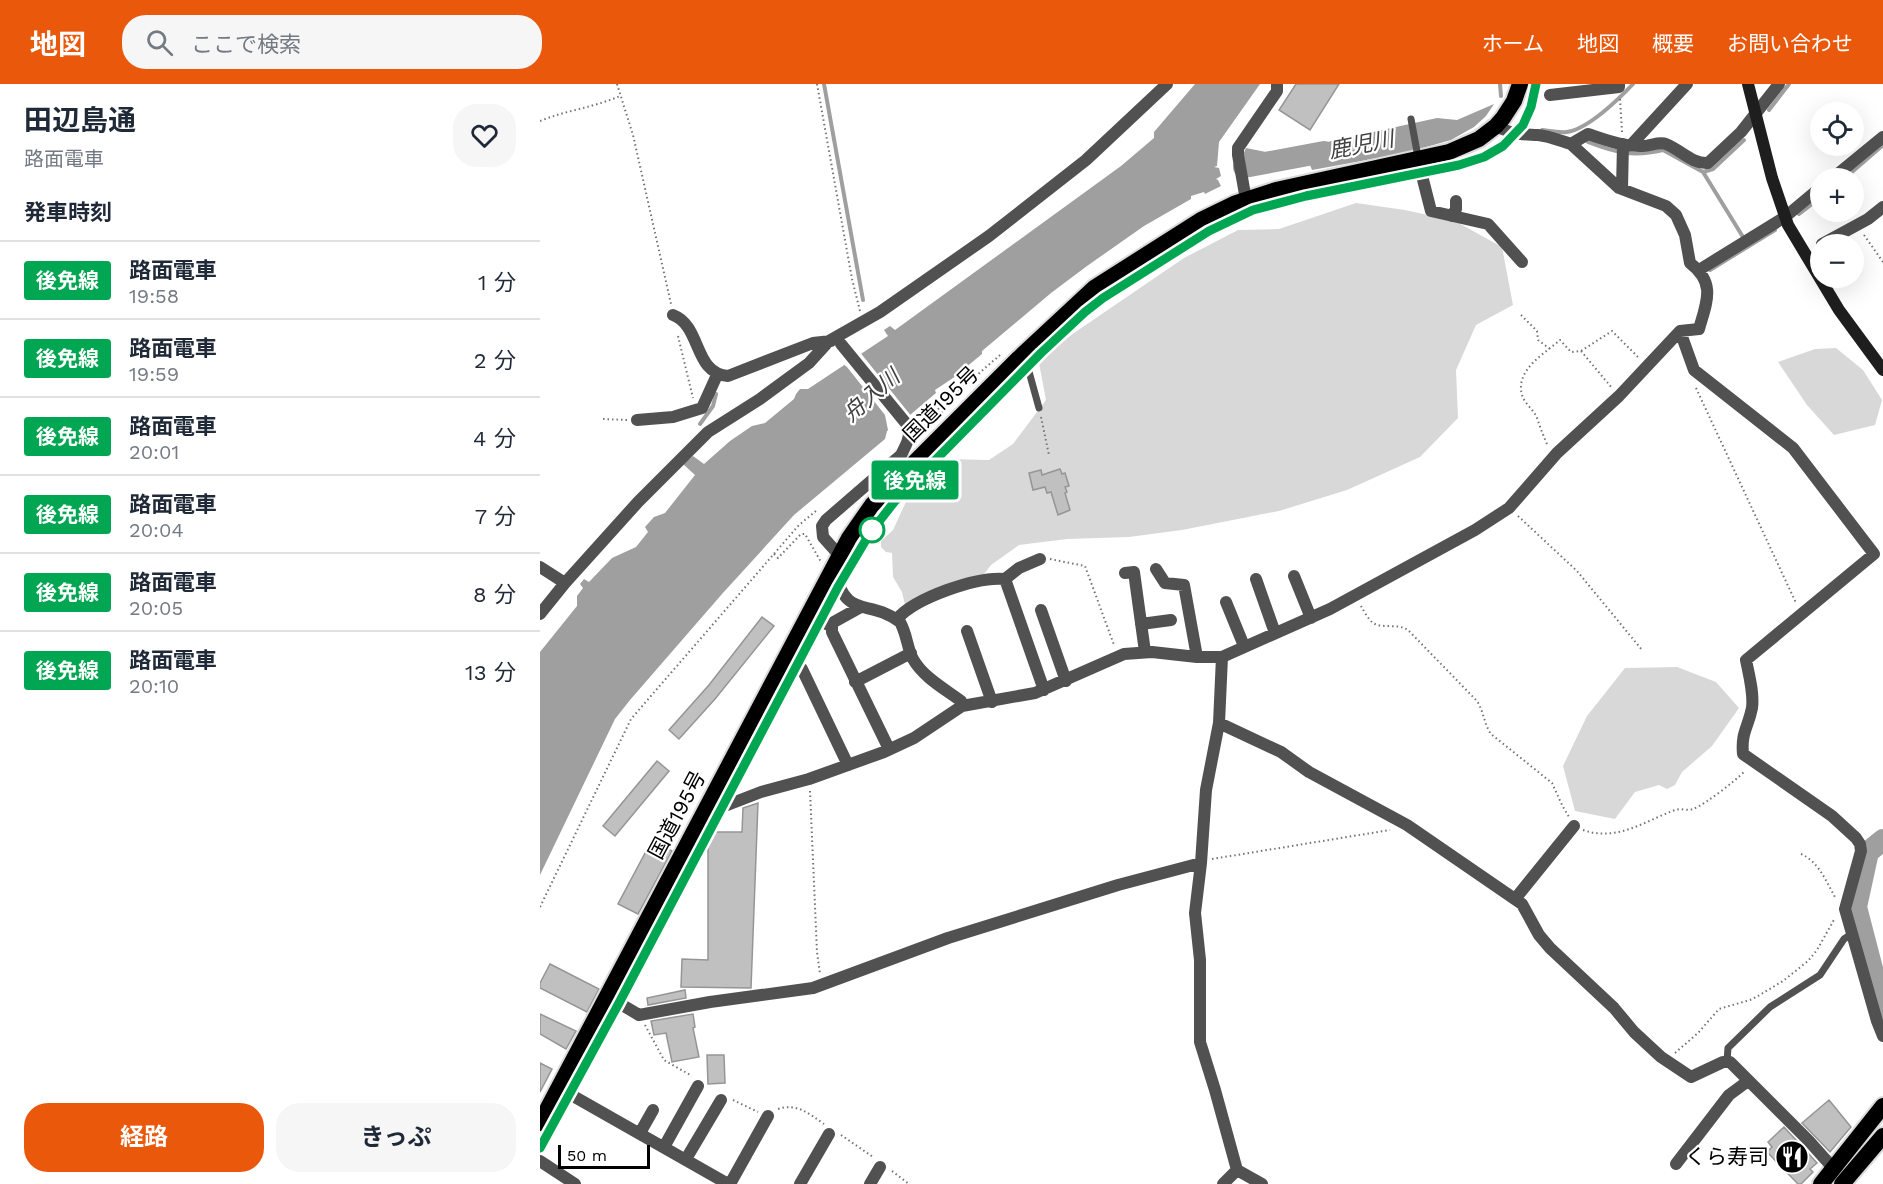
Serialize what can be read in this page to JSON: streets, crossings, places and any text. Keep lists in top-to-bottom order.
{
  "streets": {
    "highway": ["国道195号"]
  },
  "water": ["鹿児川", "舟入川"],
  "places": {
    "restaurant": ["くら寿司"]
  },
  "lines": ["tram line 後免線"],
  "scale_bar": "50 m",
  "page": {
    "header": "地図",
    "search": "ここで検索",
    "nav": [
      "ホーム",
      "地図",
      "概要",
      "お問い合わせ"
    ],
    "heading": [
      ["田辺島通", "路面電車"],
      "発車時刻"
    ],
    "on_map": "後免線",
    "map_buttons": ["+", "−"],
    "list": [
      {
        "mark": "後免線",
        "name": "路面電車",
        "note": "19:58",
        "value": "1 分"
      },
      {
        "mark": "後免線",
        "name": "路面電車",
        "note": "19:59",
        "value": "2 分"
      },
      {
        "mark": "後免線",
        "name": "路面電車",
        "note": "20:01",
        "value": "4 分"
      },
      {
        "mark": "後免線",
        "name": "路面電車",
        "note": "20:04",
        "value": "7 分"
      },
      {
        "mark": "後免線",
        "name": "路面電車",
        "note": "20:05",
        "value": "8 分"
      },
      {
        "mark": "後免線",
        "name": "路面電車",
        "note": "20:10",
        "value": "13 分"
      }
    ],
    "buttons": ["経路", "きっぷ"],
    "scale": "50 m"
  }
}
